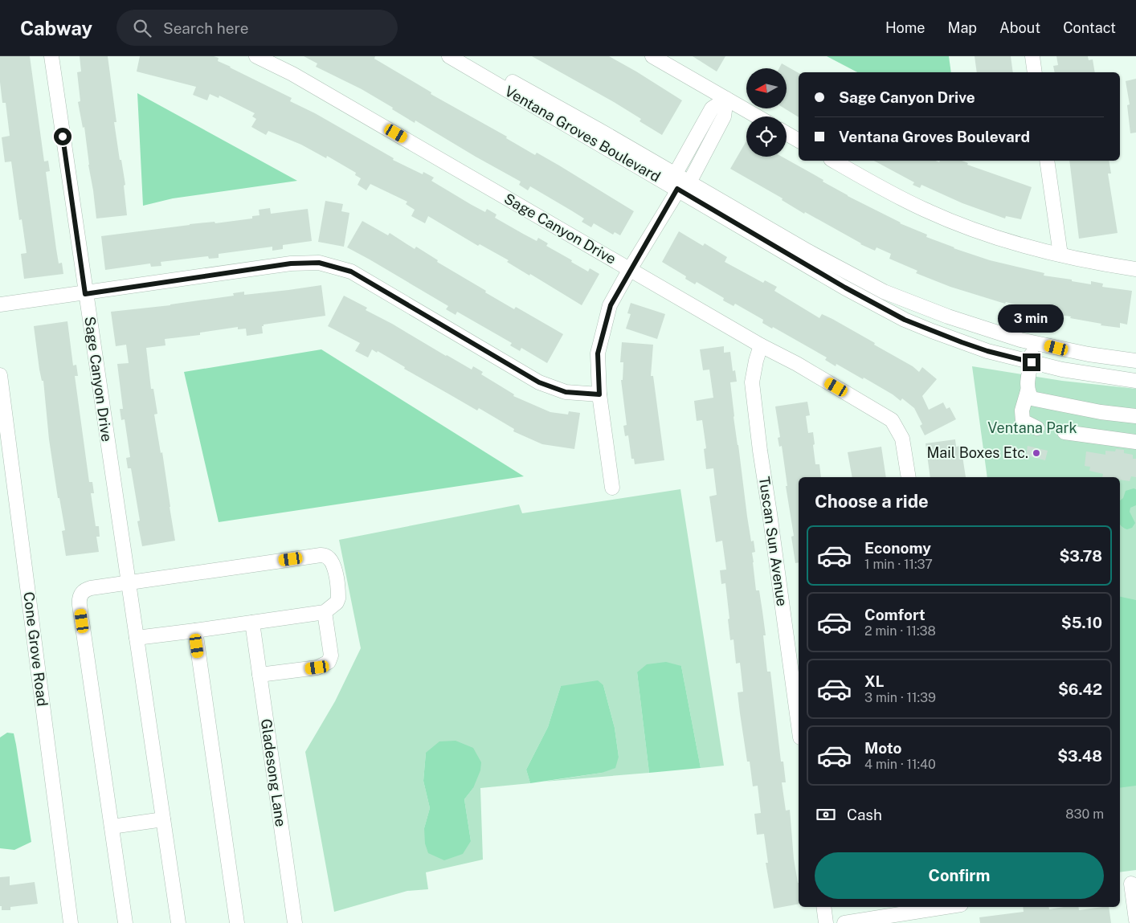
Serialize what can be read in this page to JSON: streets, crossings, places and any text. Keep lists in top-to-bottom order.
{
  "streets": {
    "street": [
      "Ventana Groves Boulevard",
      "Sage Canyon Drive",
      "Tuscan Sun Avenue",
      "Cone Grove Road",
      "Gladesong Lane"
    ]
  },
  "crossings": [
    ["Sage Canyon Drive", "Tuscan Sun Avenue"]
  ],
  "parks": ["Ventana Park"],
  "places": ["Mail Boxes Etc."],
  "north": "left",
  "page": {
    "header": "Cabway",
    "search": "Search here",
    "nav": [
      "Home",
      "Map",
      "About",
      "Contact"
    ],
    "banner": ["Sage Canyon Drive", "Ventana Groves Boulevard"],
    "bubble": "3 min",
    "heading": "Choose a ride",
    "list": [
      {
        "name": "Economy",
        "note": "1 min · 11:37",
        "value": "$3.78"
      },
      {
        "name": "Comfort",
        "note": "2 min · 11:38",
        "value": "$5.10"
      },
      {
        "name": "XL",
        "note": "3 min · 11:39",
        "value": "$6.42"
      },
      {
        "name": "Moto",
        "note": "4 min · 11:40",
        "value": "$3.48"
      }
    ],
    "pay": ["Cash", "830 m"],
    "buttons": "Confirm"
  }
}
